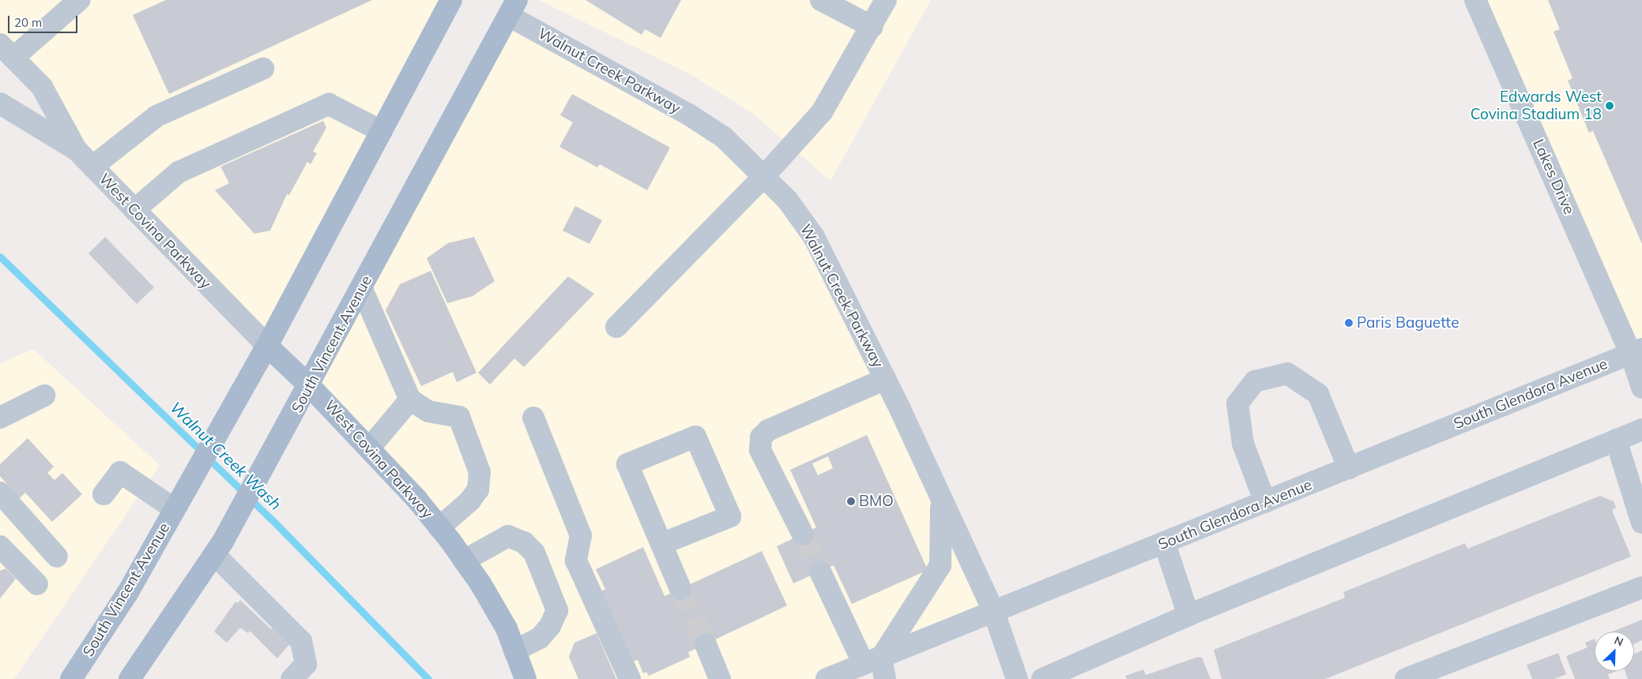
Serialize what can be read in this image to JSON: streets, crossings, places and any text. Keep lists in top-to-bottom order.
{
  "streets": {
    "main road": ["West Covina Parkway", "South Vincent Avenue"],
    "street": ["Walnut Creek Parkway", "Lakes Drive", "South Glendora Avenue"]
  },
  "crossings": [
    ["Walnut Creek Parkway", "South Vincent Avenue"],
    ["Walnut Creek Parkway", "South Glendora Avenue"],
    ["Lakes Drive", "South Glendora Avenue"],
    ["West Covina Parkway", "South Vincent Avenue"]
  ],
  "water": ["Walnut Creek Wash"],
  "places": ["Edwards West Covina Stadium 18", "Paris Baguette", "BMO"],
  "scale_bar": "20 m",
  "north": "top right"
}
